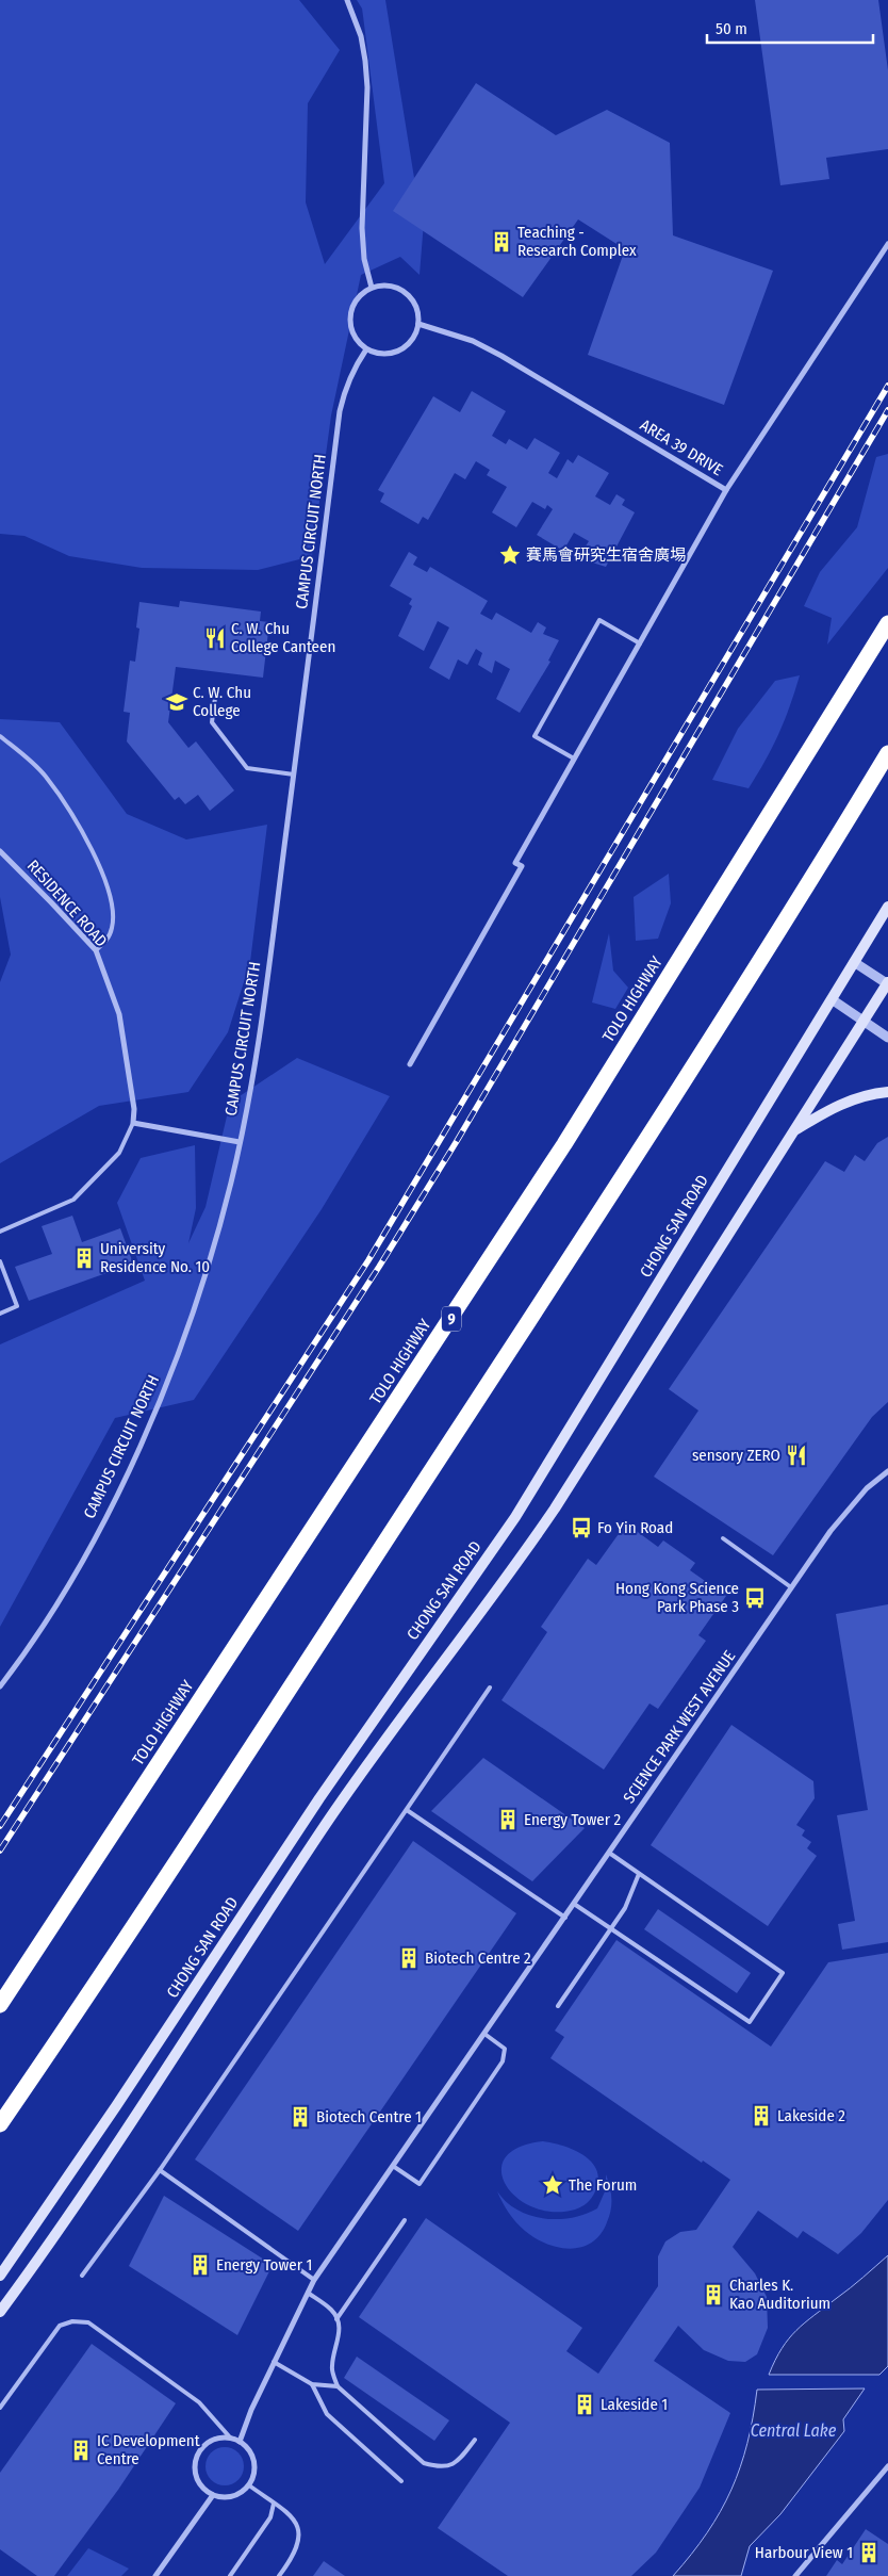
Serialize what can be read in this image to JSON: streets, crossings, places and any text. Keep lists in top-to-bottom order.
{
  "streets": {
    "highway": ["TOLO HIGHWAY", "9"],
    "main road": ["CHONG SAN ROAD"],
    "street": [
      "AREA 39 DRIVE",
      "CAMPUS CIRCUIT NORTH",
      "RESIDENCE ROAD",
      "SCIENCE PARK WEST AVENUE"
    ]
  },
  "crossings": [
    ["AREA 39 DRIVE", "CAMPUS CIRCUIT NORTH"]
  ],
  "water": ["Central Lake"],
  "places": {
    "building": [
      "Teaching - Research Complex",
      "University Residence No. 10",
      "Energy Tower 2",
      "Biotech Centre 2",
      "Lakeside 2",
      "Biotech Centre 1",
      "Energy Tower 1",
      "Charles K. Kao Auditorium",
      "Lakeside 1",
      "IC Development Centre",
      "Harbour View 1"
    ],
    "place": ["賽馬會研究生宿舍廣埸", "The Forum"],
    "restaurant": ["C. W. Chu College Canteen", "sensory ZERO"],
    "school or university": ["C. W. Chu College"],
    "bus stop": ["Fo Yin Road", "Hong Kong Science Park Phase 3"]
  },
  "scale_bar": "50 m"
}
